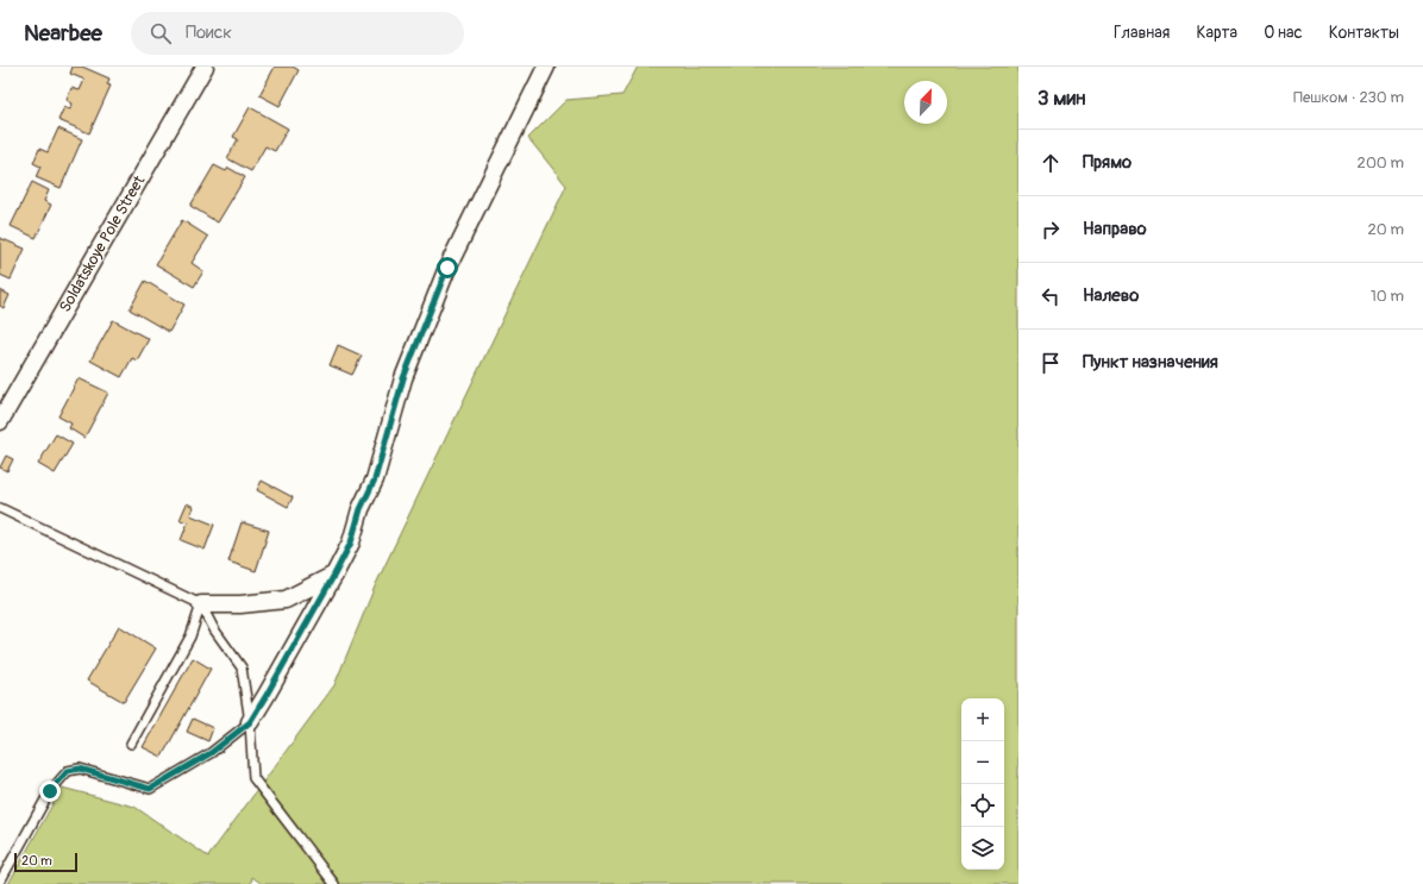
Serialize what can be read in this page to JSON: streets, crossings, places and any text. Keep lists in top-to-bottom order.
{
  "streets": {
    "street": ["Soldatskoye Pole Street"]
  },
  "scale_bar": "20 m",
  "north": "top right",
  "page": {
    "header": "Nearbee",
    "search": "Поиск",
    "nav": [
      "Главная",
      "Карта",
      "О нас",
      "Контакты"
    ],
    "heading": ["3 мин", "Пешком · 230 m"],
    "list": [
      ["Прямо", "200 m"],
      ["Направо", "20 m"],
      ["Налево", "10 m"],
      "Пункт назначения"
    ],
    "map_buttons": ["+", "−"],
    "scale": "20 m"
  }
}
